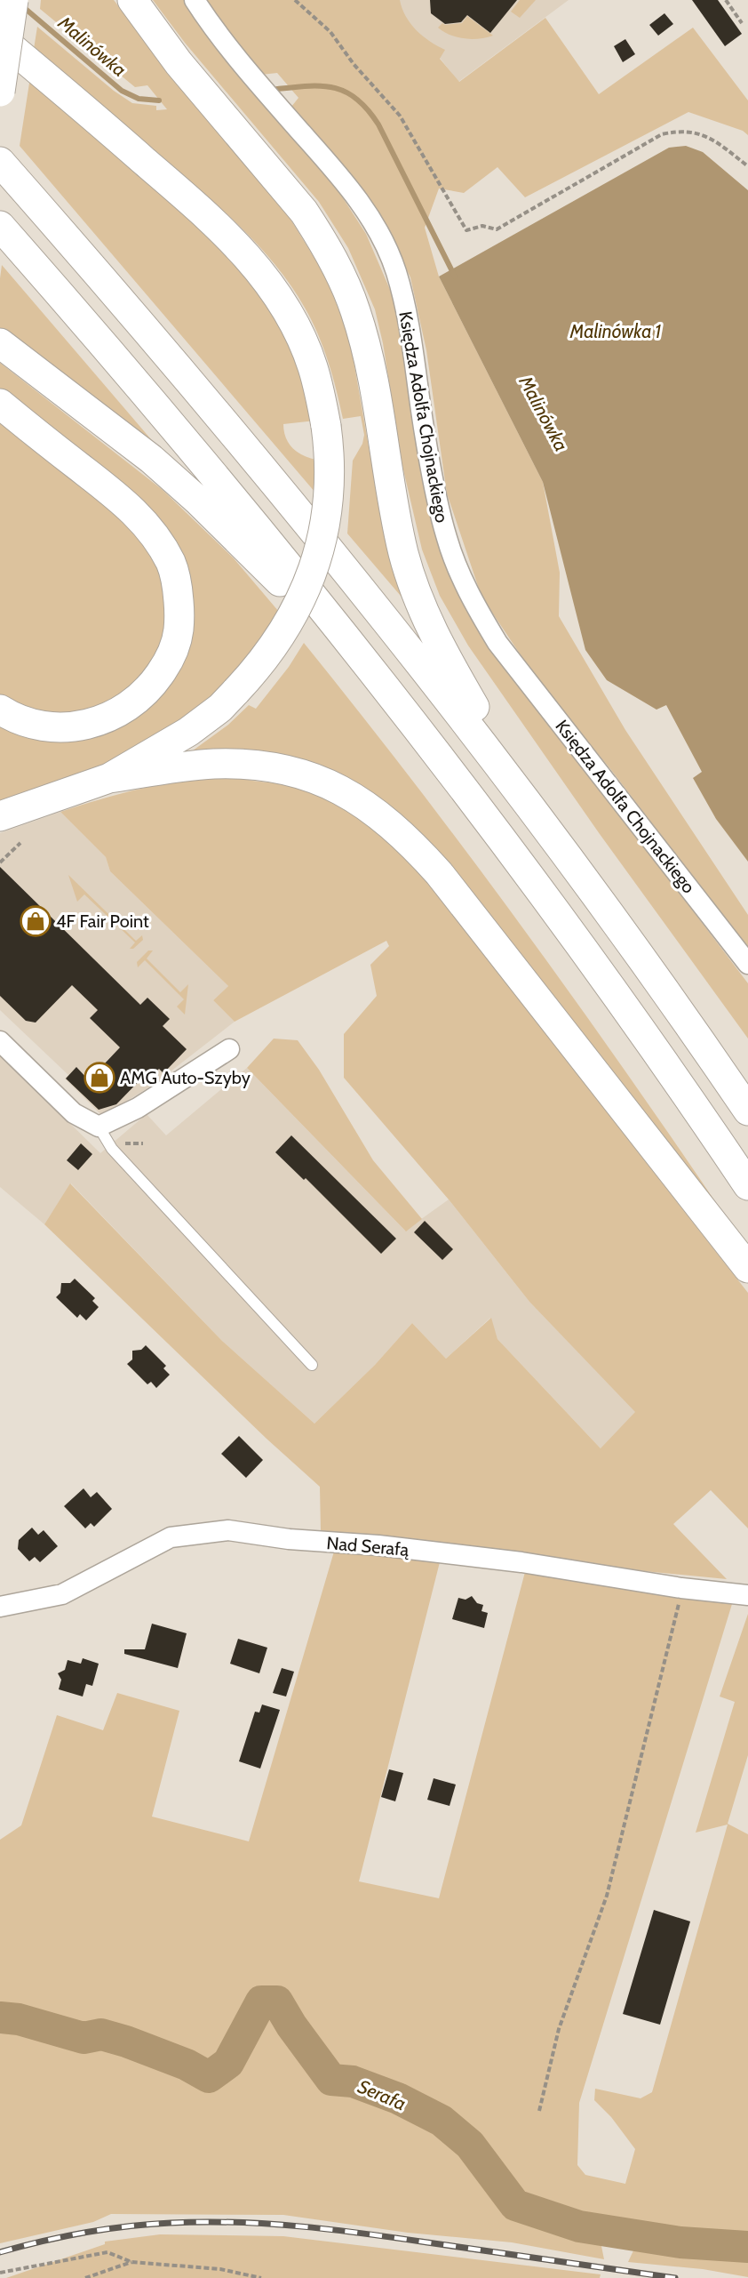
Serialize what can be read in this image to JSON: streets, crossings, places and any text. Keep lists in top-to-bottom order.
{
  "streets": {
    "street": ["Księdza Adolfa Chojnackiego", "Nad Serafą"]
  },
  "water": ["Malinówka", "Malinówka 1", "Serafa"],
  "places": {
    "shop": ["4F Fair Point", "AMG Auto-Szyby"]
  }
}
